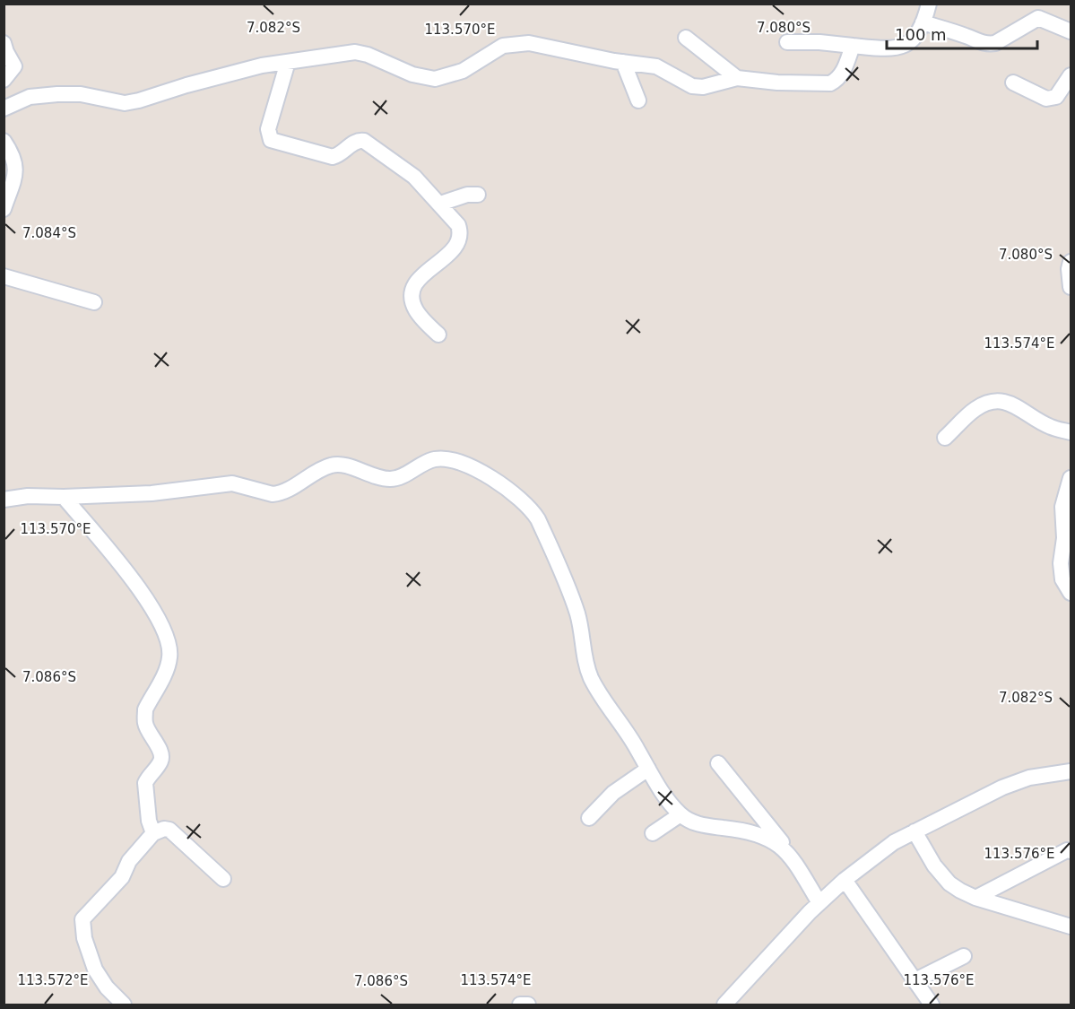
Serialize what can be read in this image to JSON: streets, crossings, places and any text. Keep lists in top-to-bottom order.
{
  "scale_bar": "100 m",
  "coordinates": [
    "7.082°S",
    "7.080°S",
    "113.570°E",
    "7.084°S",
    "113.574°E",
    "7.086°S",
    "113.576°E",
    "113.572°E"
  ]
}
